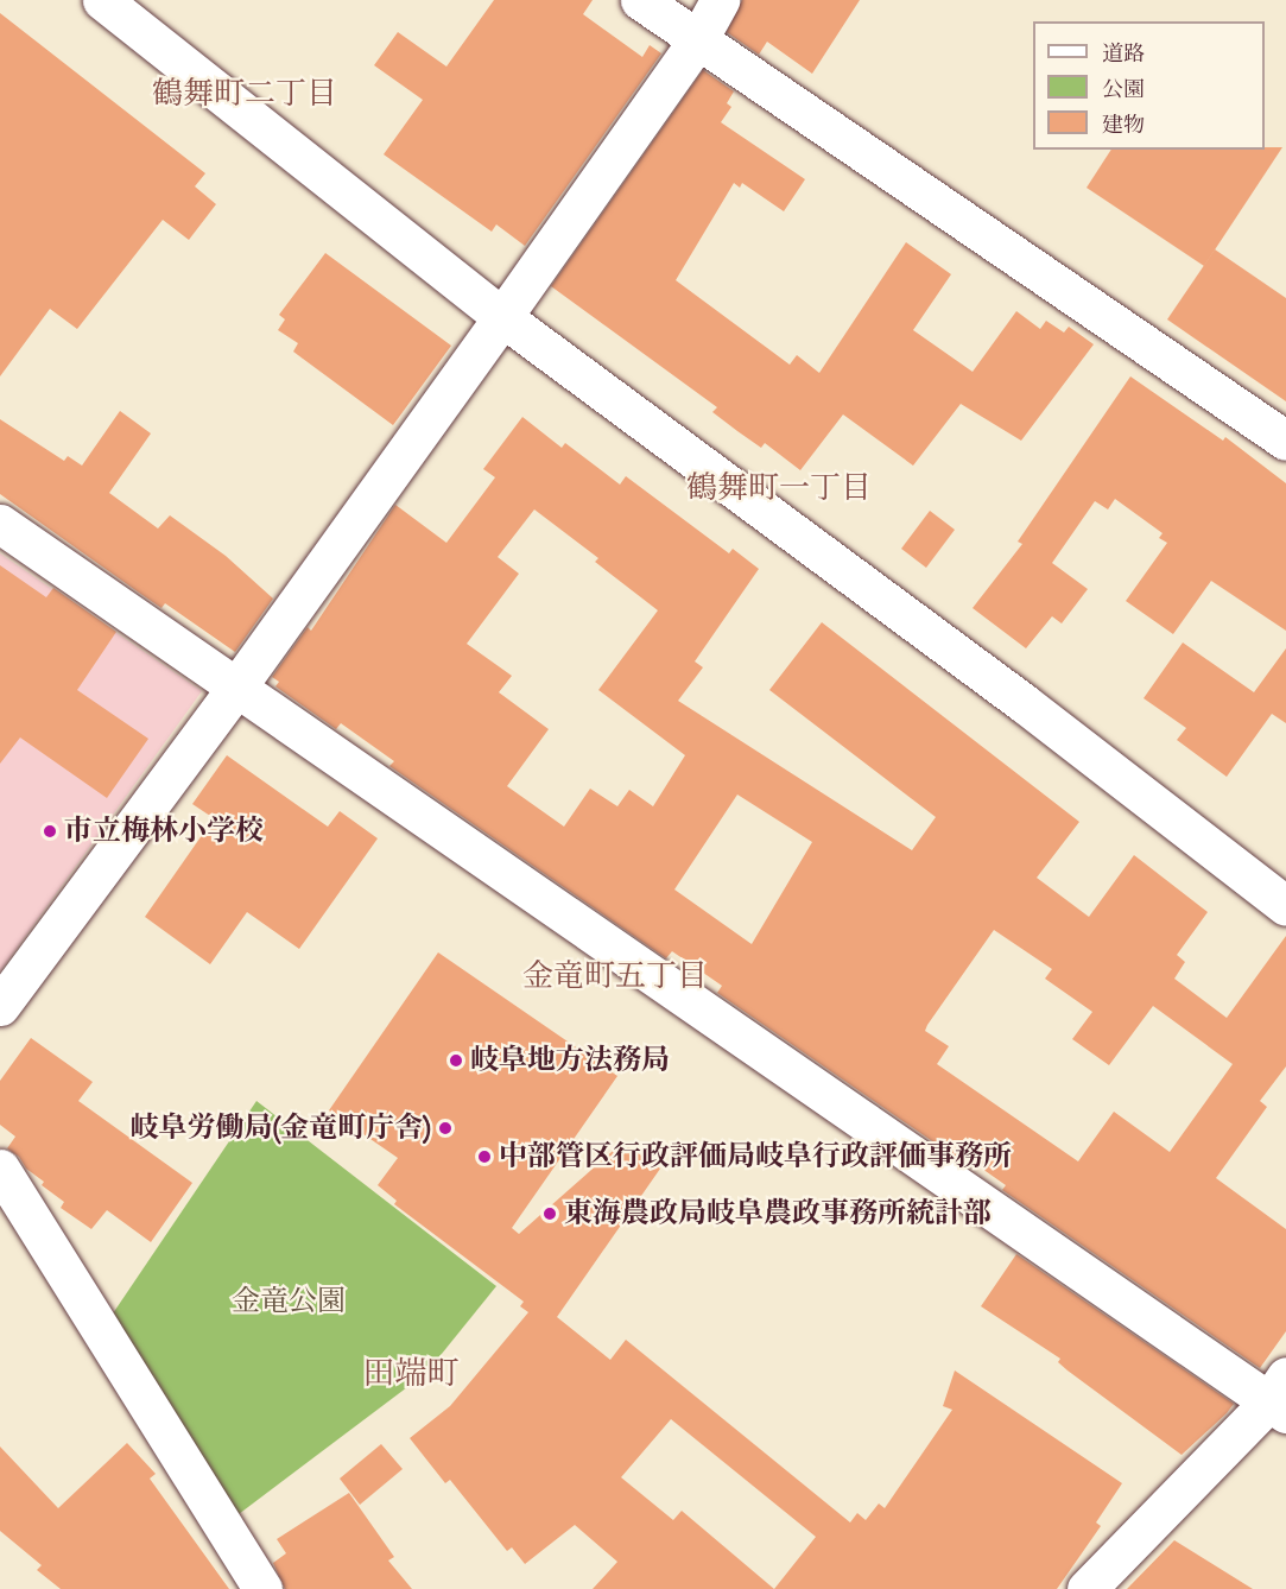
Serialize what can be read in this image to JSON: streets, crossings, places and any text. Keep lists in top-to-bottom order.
{
  "districts": [
    "鶴舞町二丁目",
    "鶴舞町一丁目",
    "金竜町五丁目",
    "田端町"
  ],
  "parks": ["金竜公園"],
  "places": [
    "市立梅林小学校",
    "岐阜地方法務局",
    "岐阜労働局(金竜町庁舎)",
    "中部管区行政評価局岐阜行政評価事務所",
    "東海農政局岐阜農政事務所統計部"
  ],
  "legend": ["道路", "公園", "建物"]
}
